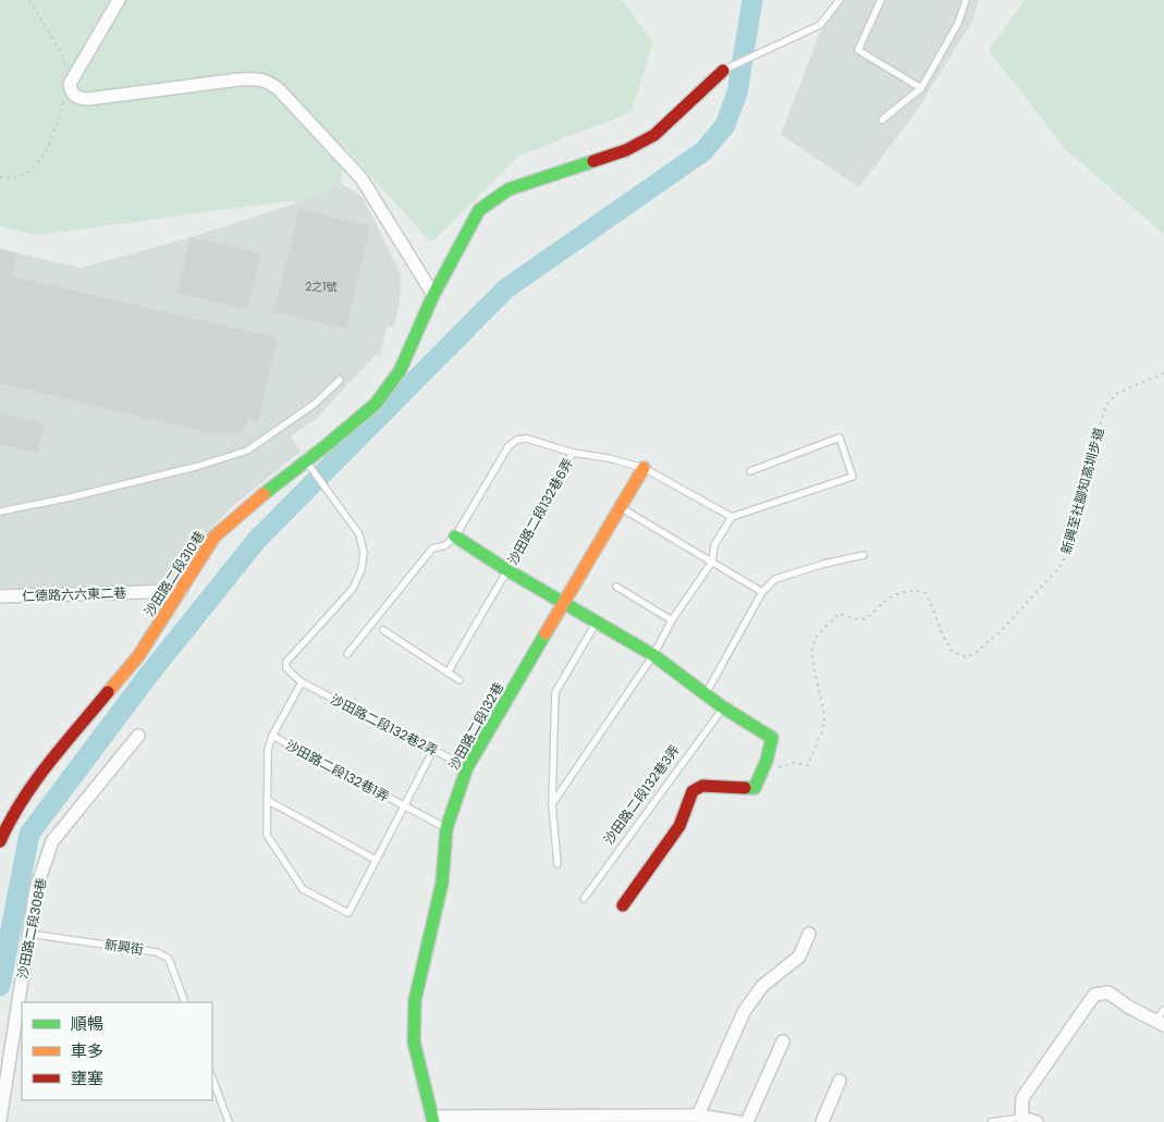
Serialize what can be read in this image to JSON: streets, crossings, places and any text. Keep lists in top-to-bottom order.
{
  "streets": {
    "street": [
      "沙田路二段310巷",
      "仁德路六六東二巷",
      "沙田路二段132巷",
      "沙田路二段308巷"
    ],
    "lane": [
      "沙田路二段132巷6弄",
      "沙田路二段132巷2弄",
      "沙田路二段132巷1弄",
      "沙田路二段132巷3弄",
      "新興街"
    ],
    "path": ["新興至社腳知高圳步道"]
  },
  "crossings": [
    ["沙田路二段132巷6弄", "沙田路二段132巷"],
    ["沙田路二段310巷", "仁德路六六東二巷"],
    ["沙田路二段132巷2弄", "沙田路二段132巷"],
    ["沙田路二段132巷2弄", "沙田路二段132巷1弄"],
    ["沙田路二段132巷", "沙田路二段132巷1弄"],
    ["沙田路二段308巷", "新興街"]
  ],
  "house_numbers": ["2之1號"],
  "legend": ["順暢", "車多", "壅塞"]
}
